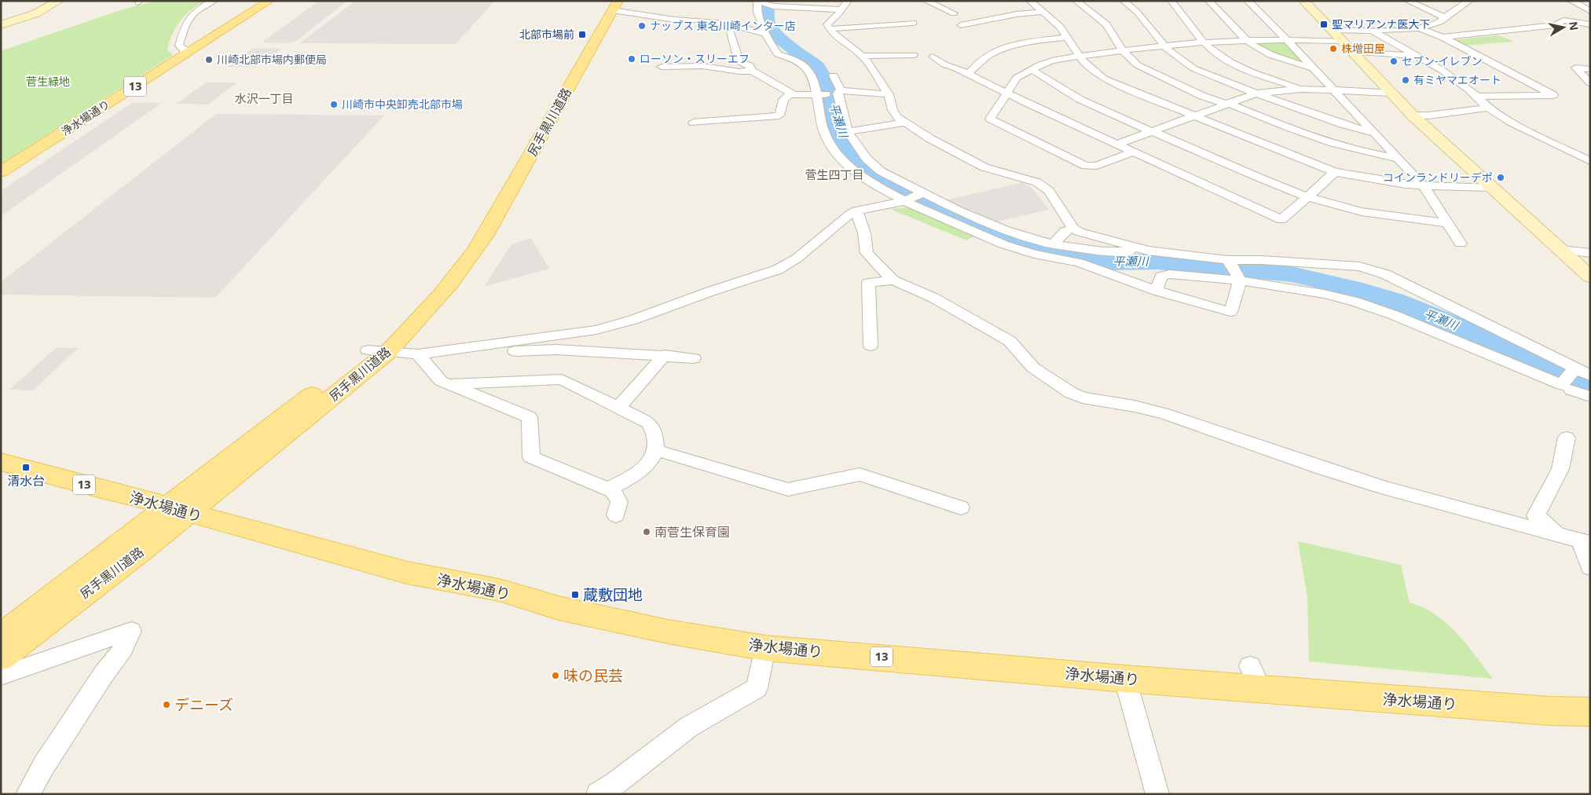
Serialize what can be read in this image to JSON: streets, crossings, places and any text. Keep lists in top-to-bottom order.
{
  "streets": {
    "main road": ["13", "浄水場通り", "尻手黒川道路"]
  },
  "crossings": [
    ["浄水場通り", "尻手黒川道路"]
  ],
  "districts": ["水沢一丁目", "菅生四丁目"],
  "water": ["平瀬川"],
  "parks": ["菅生緑地"],
  "places": {
    "transit": [
      "聖マリアンナ医大下",
      "北部市場前",
      "清水台",
      "蔵敷団地"
    ],
    "other": [
      "ナップス 東名川崎インター店",
      "株増田屋",
      "ローソン・スリーエフ",
      "川崎北部市場内郵便局",
      "セブン-イレブン",
      "有ミヤマエオート",
      "川崎市中央卸売北部市場",
      "コインランドリーデポ",
      "南菅生保育園",
      "味の民芸",
      "デニーズ"
    ]
  },
  "north": "right"
}
